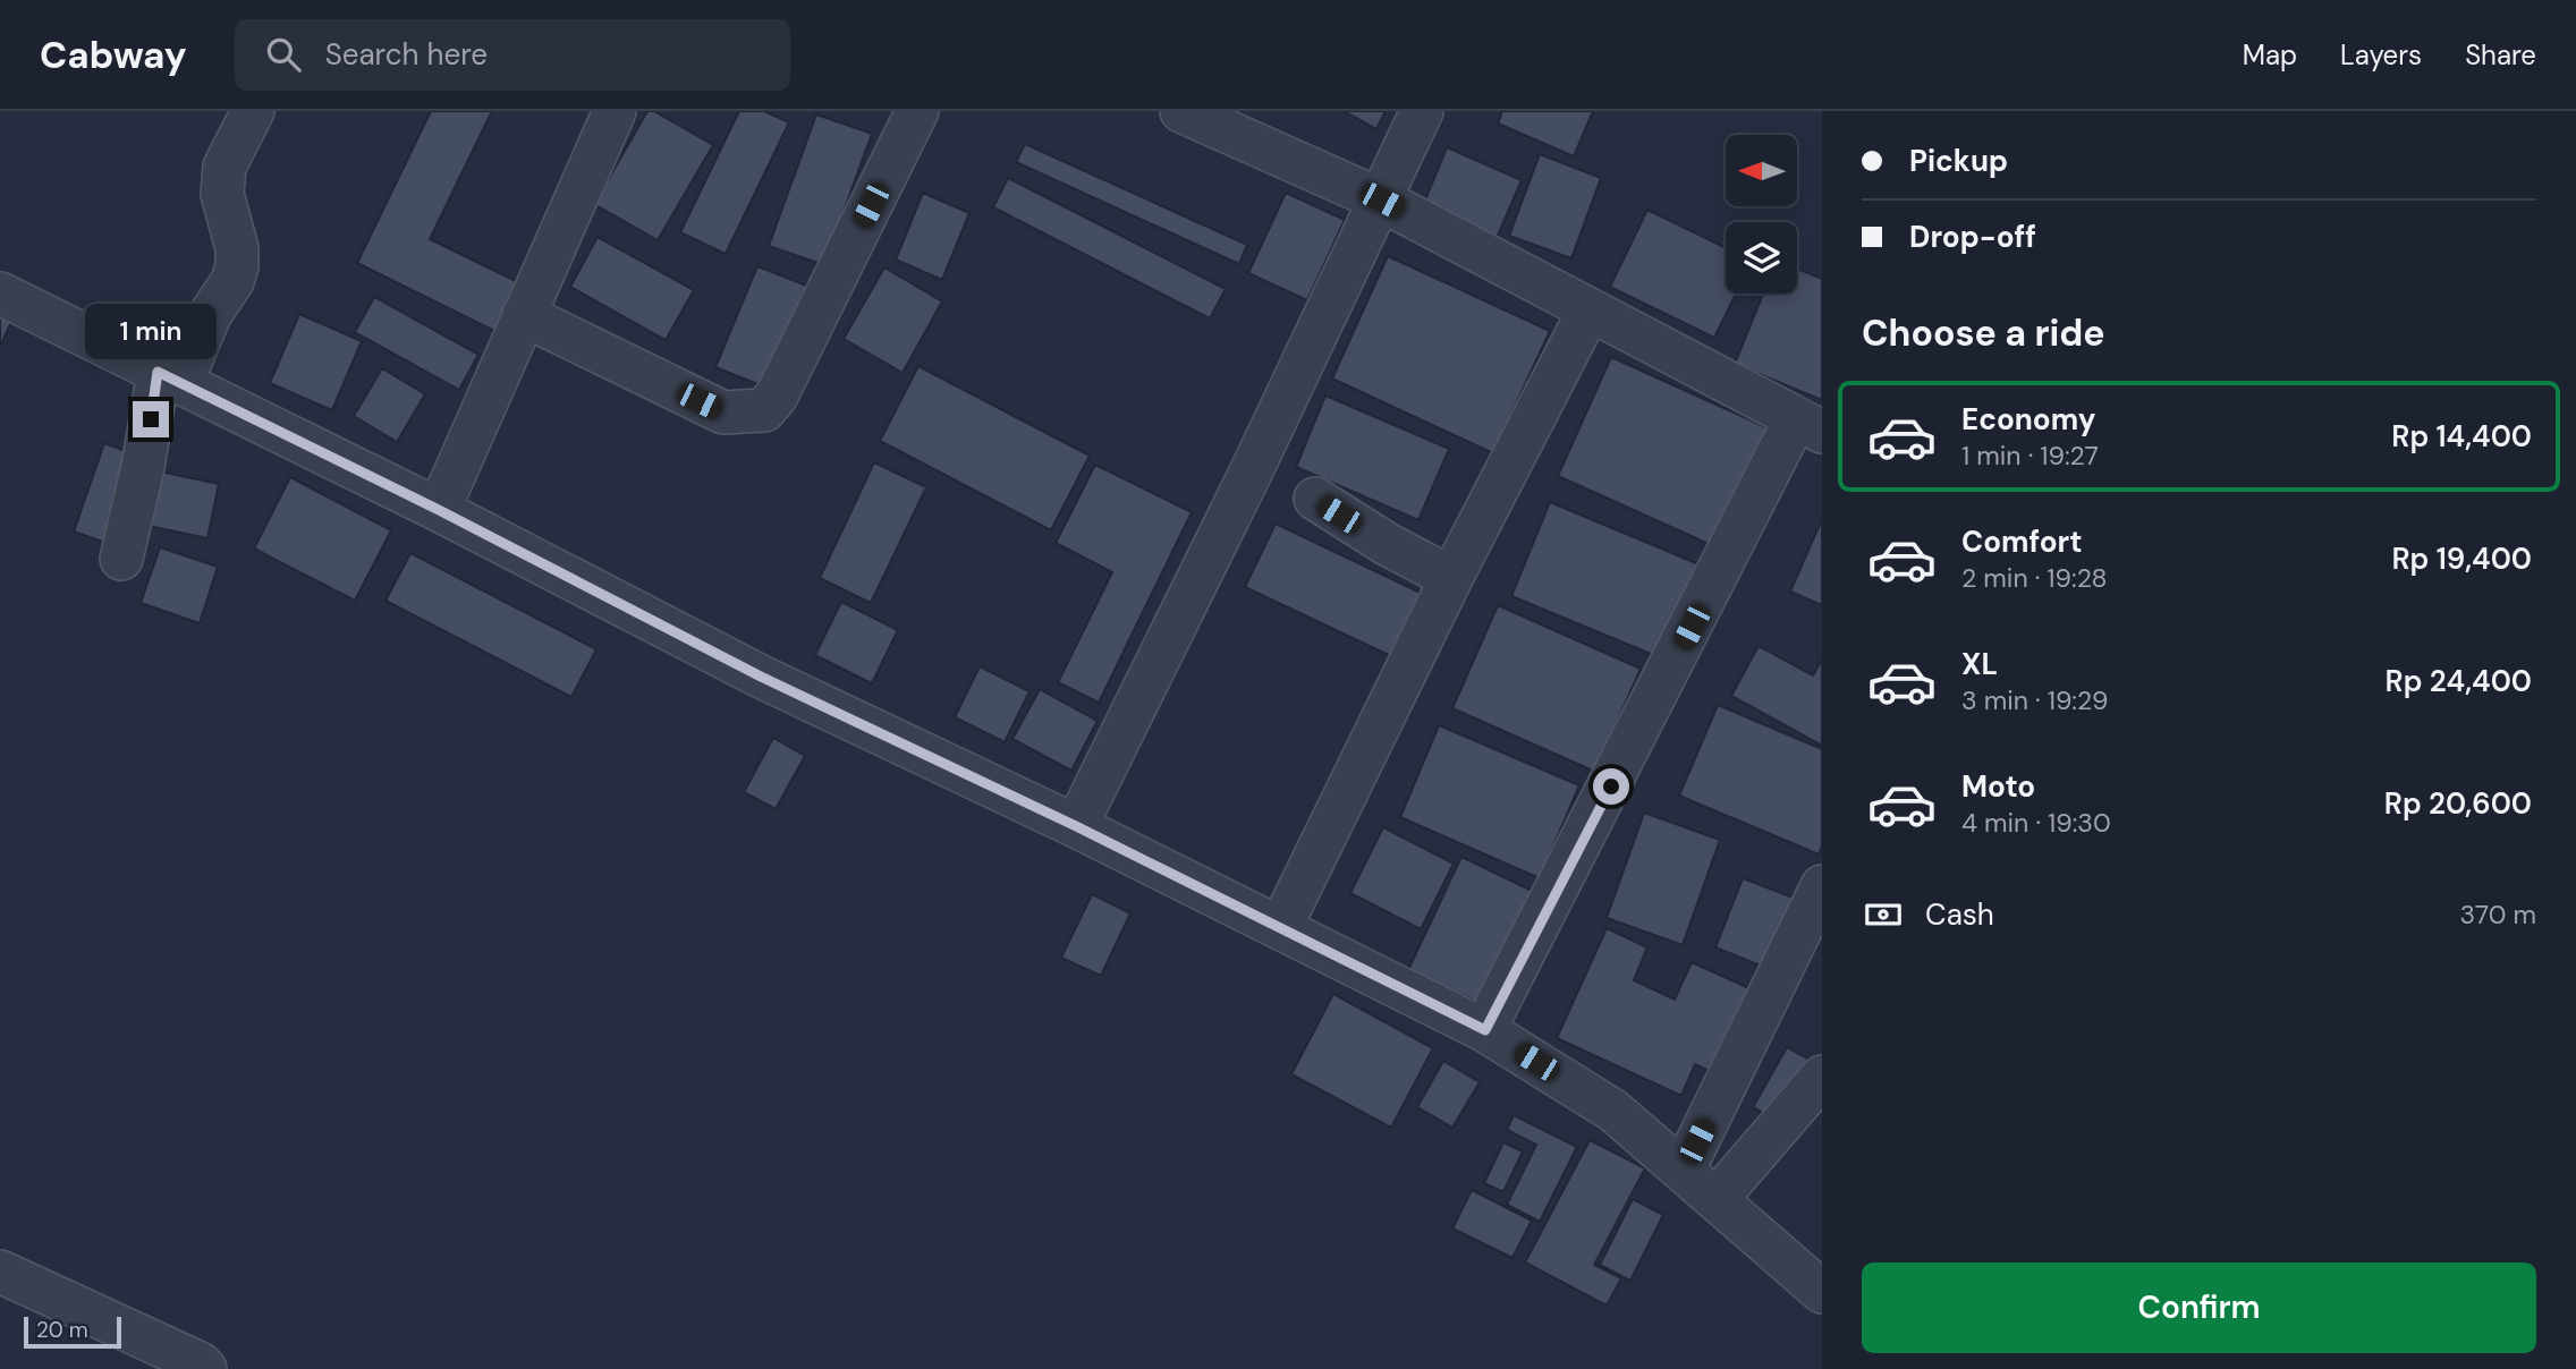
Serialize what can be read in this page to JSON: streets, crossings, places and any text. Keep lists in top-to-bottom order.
{
  "scale_bar": "20 m",
  "north": "left",
  "page": {
    "header": "Cabway",
    "search": "Search here",
    "nav": ["Map", "Layers", "Share"],
    "banner": ["Pickup", "Drop-off"],
    "heading": "Choose a ride",
    "bubble": "1 min",
    "list": [
      {
        "name": "Economy",
        "note": "1 min · 19:27",
        "value": "Rp 14,400"
      },
      {
        "name": "Comfort",
        "note": "2 min · 19:28",
        "value": "Rp 19,400"
      },
      {
        "name": "XL",
        "note": "3 min · 19:29",
        "value": "Rp 24,400"
      },
      {
        "name": "Moto",
        "note": "4 min · 19:30",
        "value": "Rp 20,600"
      }
    ],
    "pay": ["Cash", "370 m"],
    "buttons": "Confirm",
    "scale": "20 m"
  }
}
